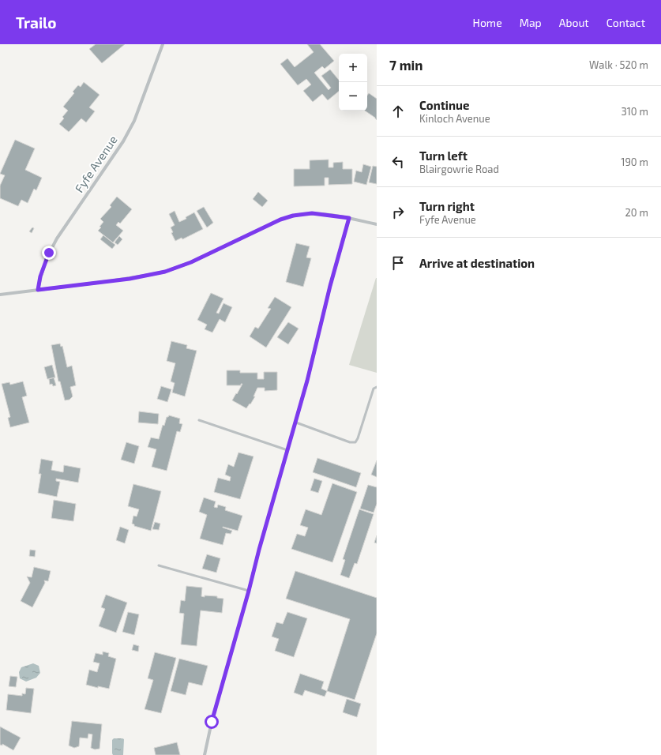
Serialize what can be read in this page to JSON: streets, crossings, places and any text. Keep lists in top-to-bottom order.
{
  "streets": {
    "street": ["Fyfe Avenue"]
  },
  "page": {
    "header": "Trailo",
    "nav": [
      "Home",
      "Map",
      "About",
      "Contact"
    ],
    "heading": ["7 min", "Walk · 520 m"],
    "map_buttons": ["+", "−"],
    "list": [
      ["Continue", "Kinloch Avenue", "310 m"],
      ["Turn left", "Blairgowrie Road", "190 m"],
      ["Turn right", "Fyfe Avenue", "20 m"],
      "Arrive at destination"
    ]
  }
}
